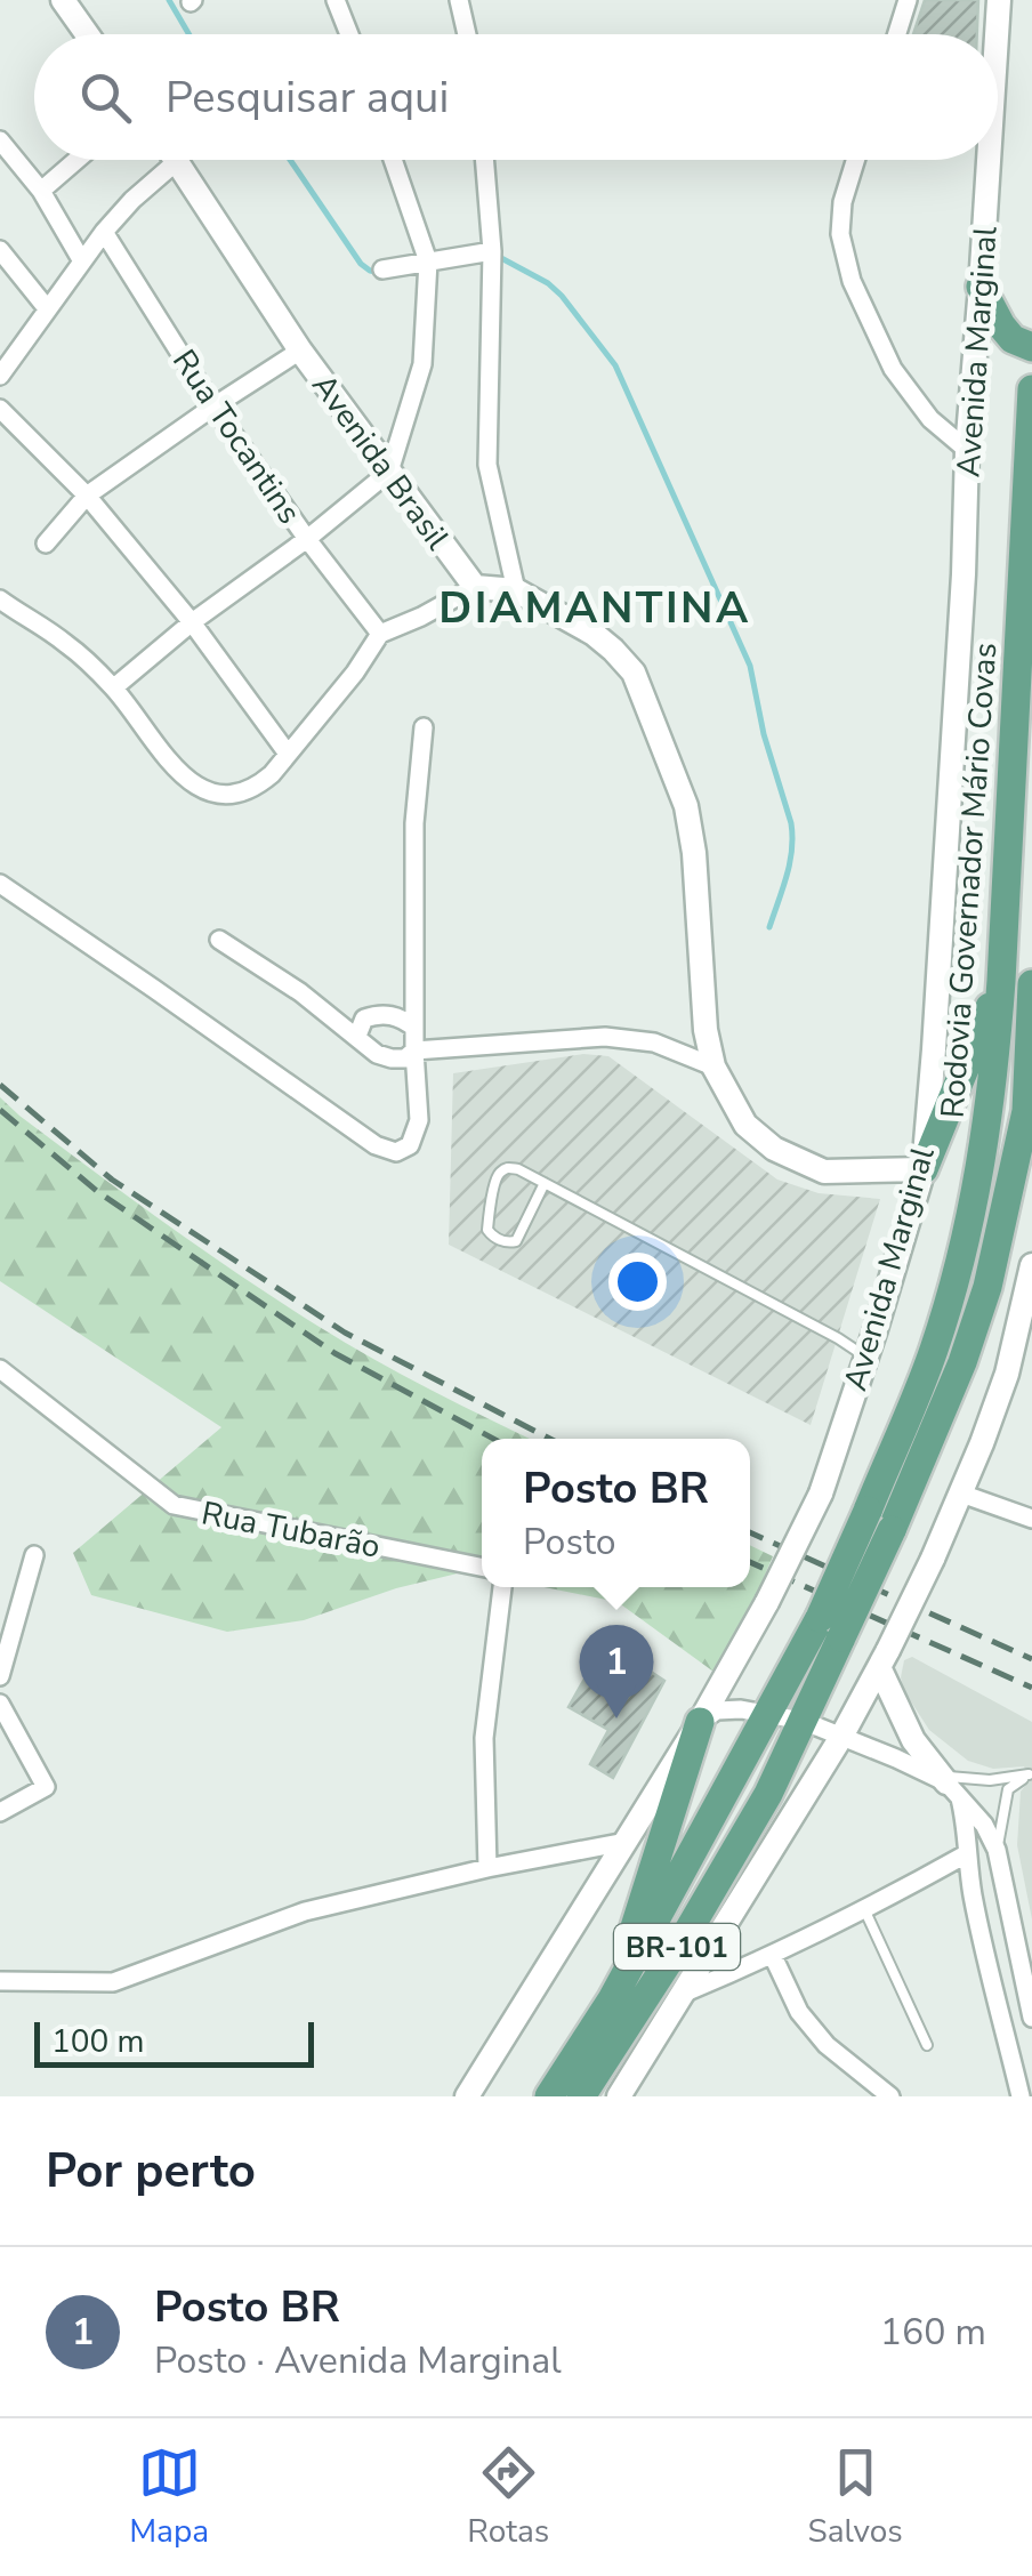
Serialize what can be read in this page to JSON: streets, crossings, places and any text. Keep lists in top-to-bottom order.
{
  "streets": {
    "main road": ["Rodovia Governador Mário Covas", "BR-101"],
    "street": [
      "Avenida Marginal",
      "Rua Tocantins",
      "Avenida Brasil",
      "Rua Tubarão"
    ]
  },
  "districts": ["DIAMANTINA"],
  "scale_bar": "100 m",
  "page": {
    "search": "Pesquisar aqui",
    "popup": ["Posto BR", "Posto"],
    "pins": "1",
    "scale": "100 m",
    "heading": "Por perto",
    "list": [
      {
        "mark": "1",
        "name": "Posto BR",
        "note": "Posto · Avenida Marginal",
        "value": "160 m"
      }
    ],
    "nav": ["Mapa", "Rotas", "Salvos"]
  }
}
